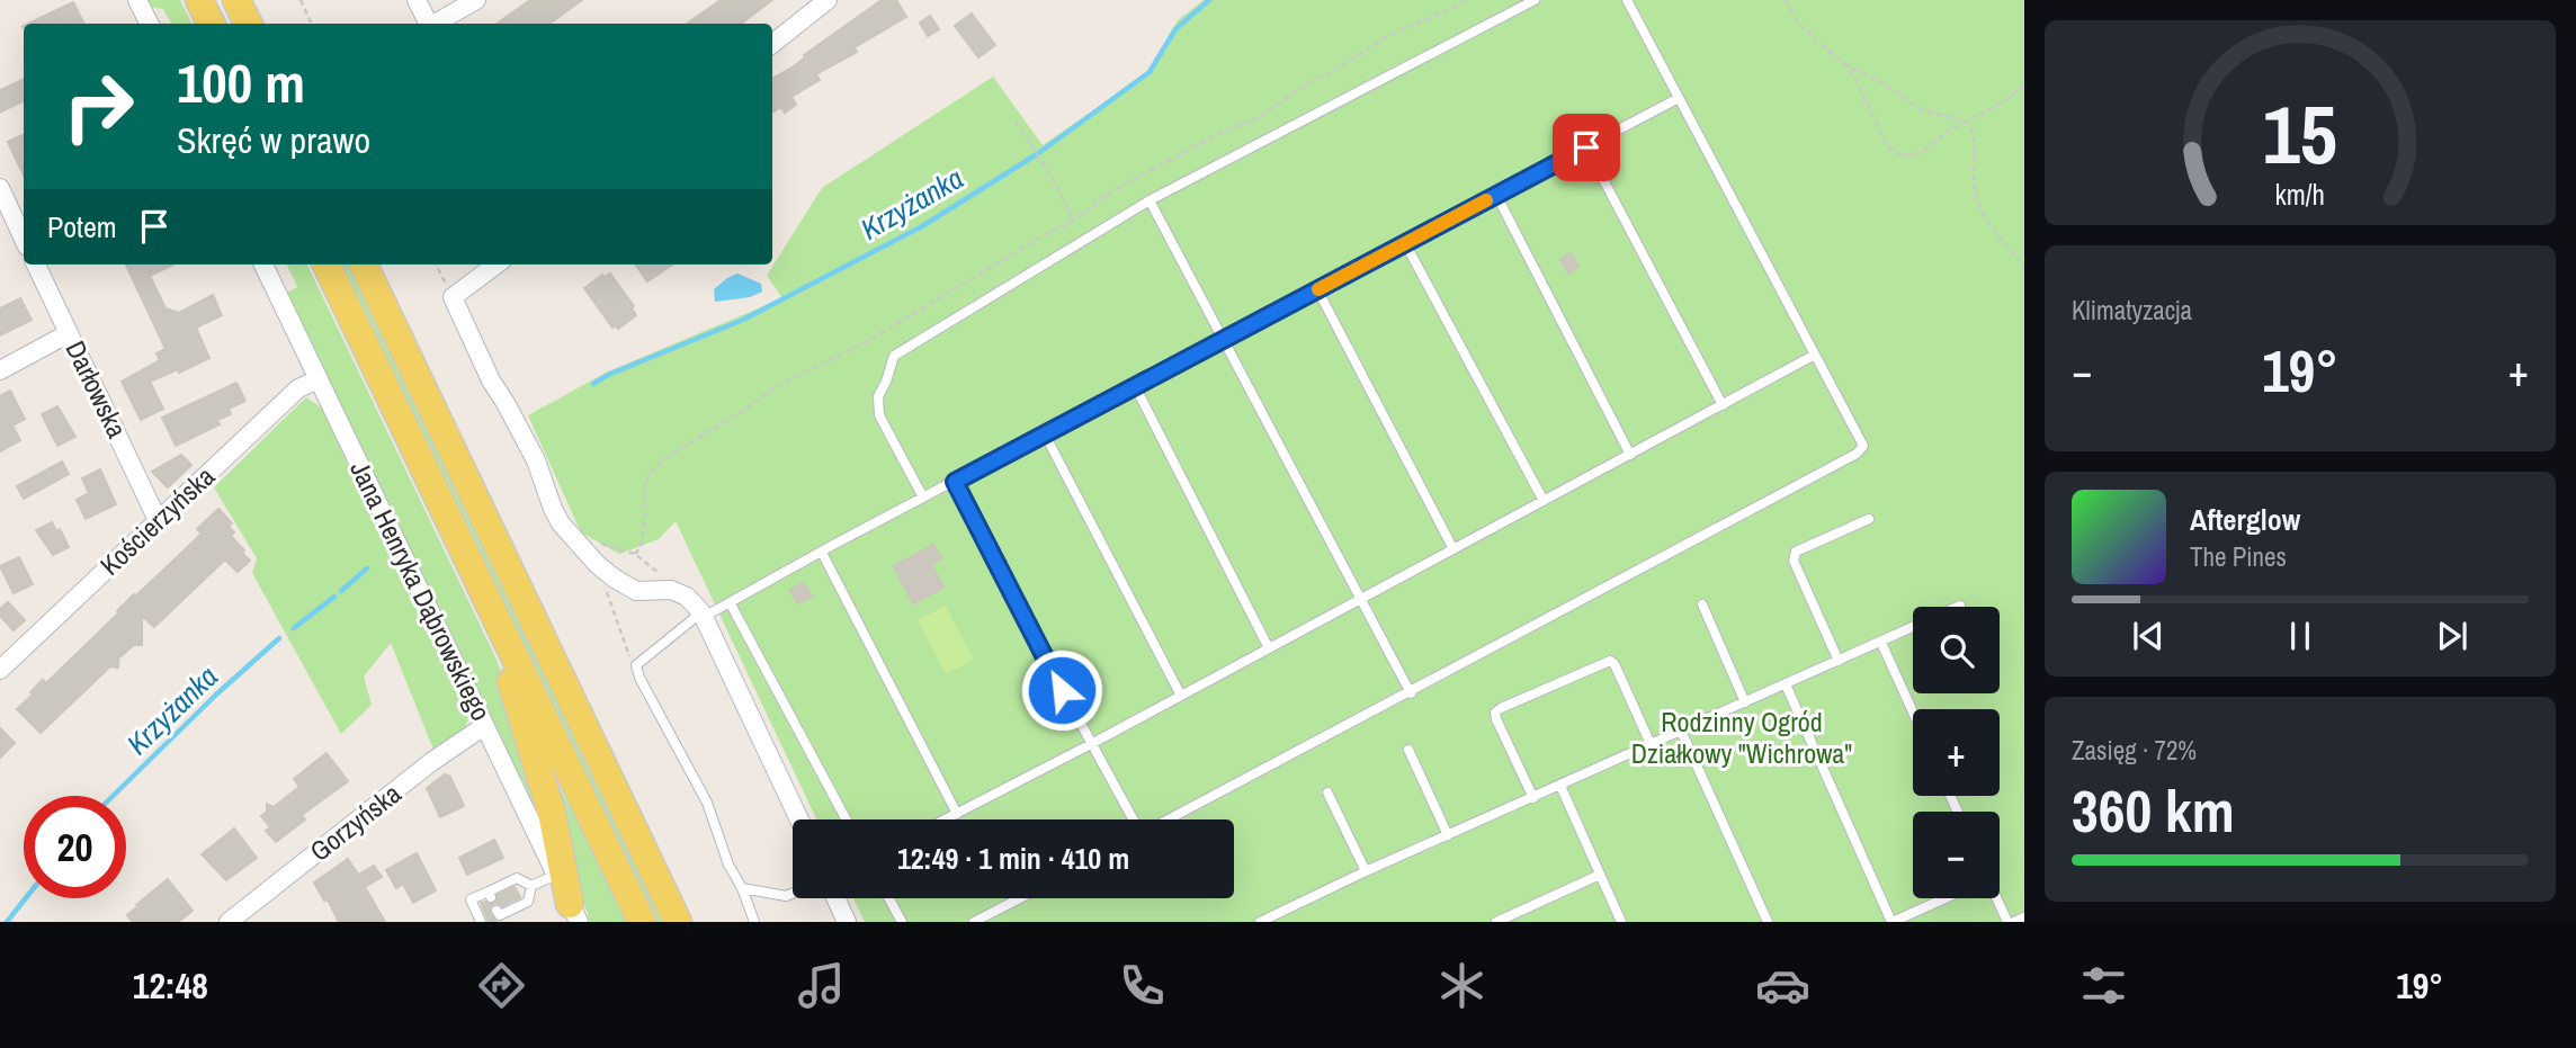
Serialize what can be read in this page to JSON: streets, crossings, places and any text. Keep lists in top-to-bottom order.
{
  "streets": {
    "main road": ["Jana Henryka Dąbrowskiego"],
    "street": ["Darłowska", "Kościerzyńska", "Gorzyńska"]
  },
  "crossings": [
    ["Darłowska", "Kościerzyńska"],
    ["Kościerzyńska", "Jana Henryka Dąbrowskiego"],
    ["Jana Henryka Dąbrowskiego", "Gorzyńska"]
  ],
  "water": ["Krzyżanka"],
  "parks": ["Rodzinny Ogród Działkowy \"Wichrowa\""],
  "page": {
    "turn": ["100 m", "Skręć w prawo"],
    "then": "Potem",
    "tile": [
      "Klimatyzacja",
      ["Zasięg · 72%", "360 km"]
    ],
    "heat": ["−", "19°", "+"],
    "song": ["Afterglow", "The Pines"],
    "map_buttons": ["+", "−"],
    "limit": "20",
    "trip": "12:49 · 1 min · 410 m",
    "tabs": ["12:48", "19°"],
    "gauge": ["15", "km/h"]
  }
}
